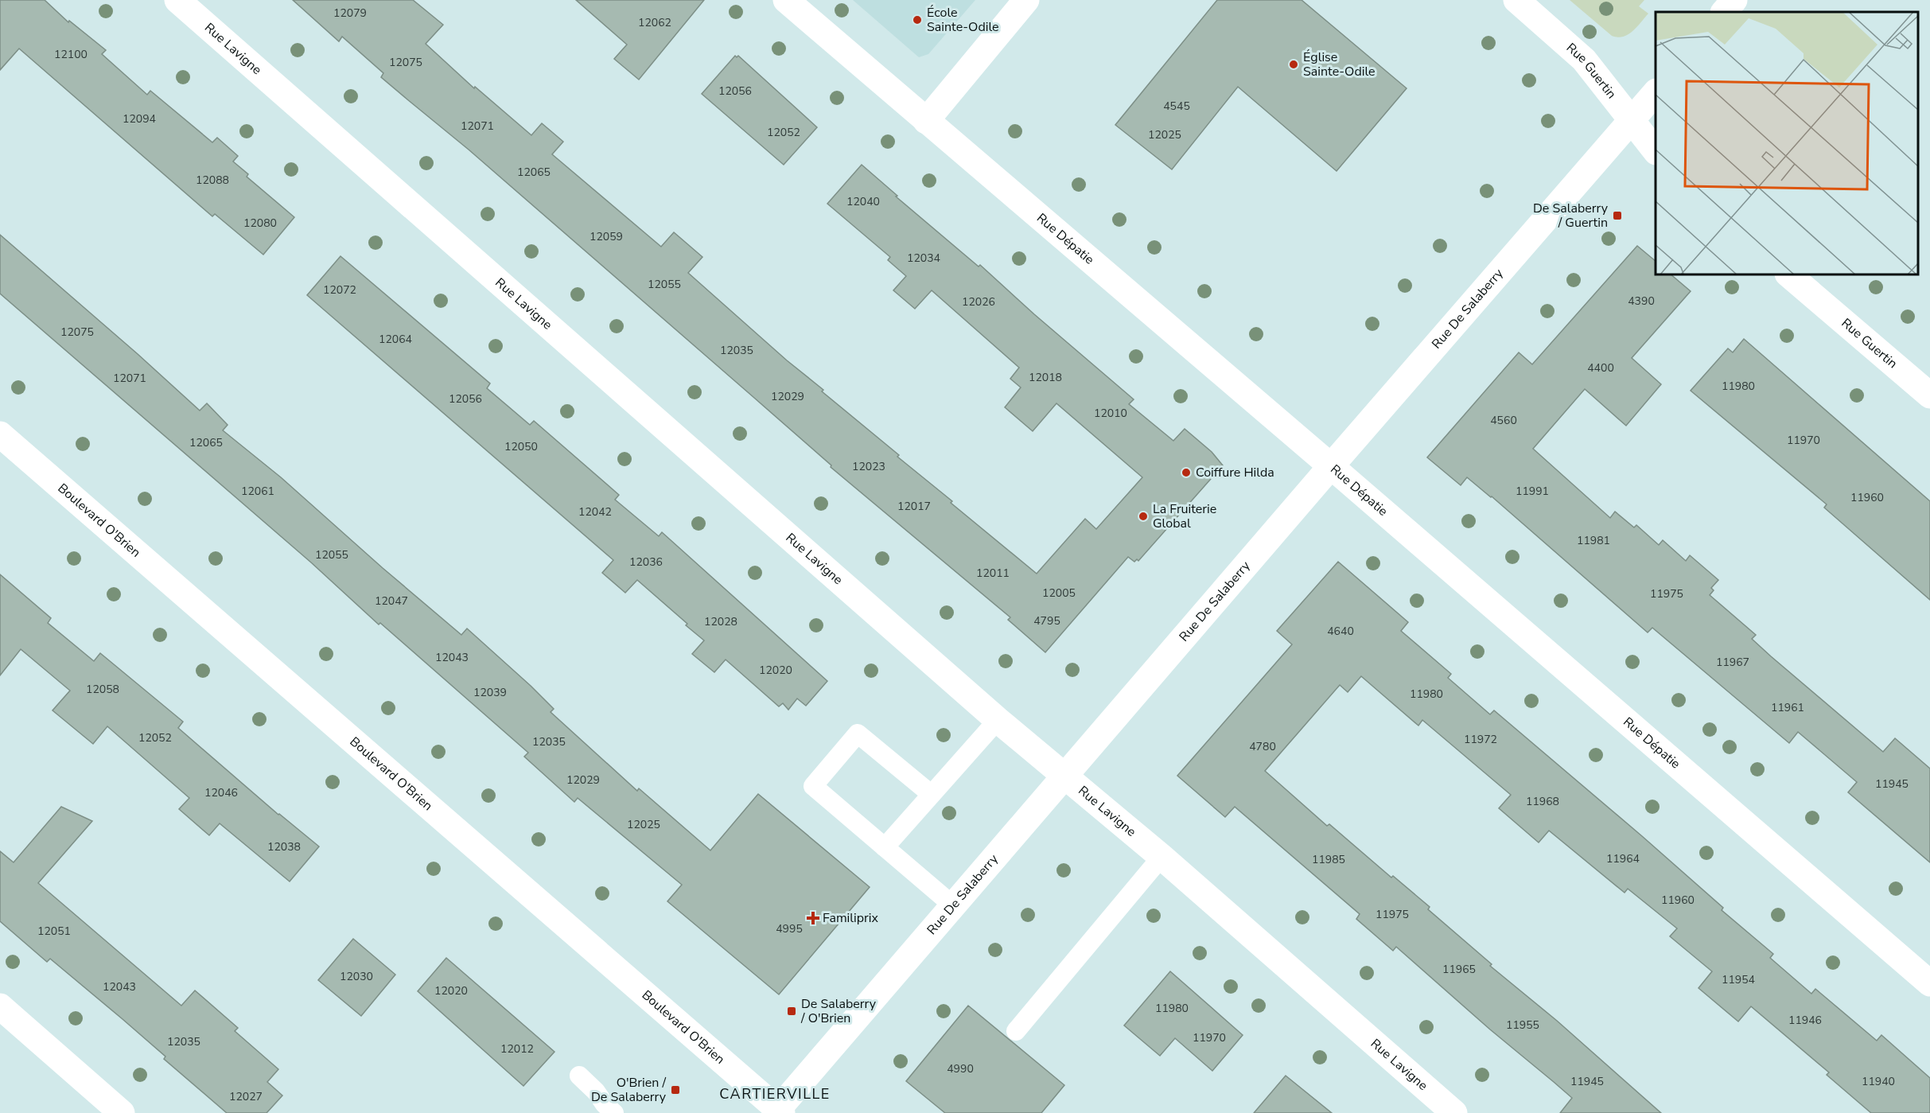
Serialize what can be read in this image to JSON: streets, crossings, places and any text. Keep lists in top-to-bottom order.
{
  "streets": {
    "street": [
      "Rue Lavigne",
      "Rue Guertin",
      "Rue Dépatie",
      "Rue De Salaberry",
      "Boulevard O'Brien"
    ]
  },
  "crossings": [
    ["Rue Lavigne", "Rue De Salaberry"],
    ["Rue Guertin", "Rue De Salaberry"],
    ["Rue Dépatie", "Rue De Salaberry"],
    ["Rue De Salaberry", "Boulevard O'Brien"]
  ],
  "districts": ["CARTIERVILLE"],
  "places": {
    "other": [
      "École Sainte-Odile",
      "Église Sainte-Odile",
      "Coiffure Hilda",
      "La Fruiterie Global"
    ],
    "transit": ["De Salaberry / Guertin", "De Salaberry / O'Brien", "O'Brien / De Salaberry"],
    "health": ["Familiprix"]
  },
  "house_numbers": [
    "12079",
    "12062",
    "12100",
    "12075",
    "12056",
    "4545",
    "12094",
    "12071",
    "12052",
    "12025",
    "12065",
    "12088",
    "12040",
    "12080",
    "12059",
    "12034",
    "12055",
    "12072",
    "4390",
    "12026",
    "12075",
    "12064",
    "12035",
    "4400",
    "12018",
    "12071",
    "11980",
    "12029",
    "12056",
    "12010",
    "4560",
    "11970",
    "12065",
    "12050",
    "12023",
    "12061",
    "11991",
    "11960",
    "12017",
    "12042",
    "11981",
    "12055",
    "12036",
    "12011",
    "12005",
    "11975",
    "12047",
    "4795",
    "12028",
    "4640",
    "12043",
    "11967",
    "12020",
    "12058",
    "12039",
    "11980",
    "11961",
    "12052",
    "11972",
    "12035",
    "4780",
    "12029",
    "11945",
    "12046",
    "11968",
    "12025",
    "12038",
    "11964",
    "11985",
    "11960",
    "11975",
    "4995",
    "12051",
    "11965",
    "12030",
    "11954",
    "12043",
    "12020",
    "11980",
    "11946",
    "11955",
    "11970",
    "12035",
    "12012",
    "4990",
    "11945",
    "11940",
    "12027"
  ]
}
